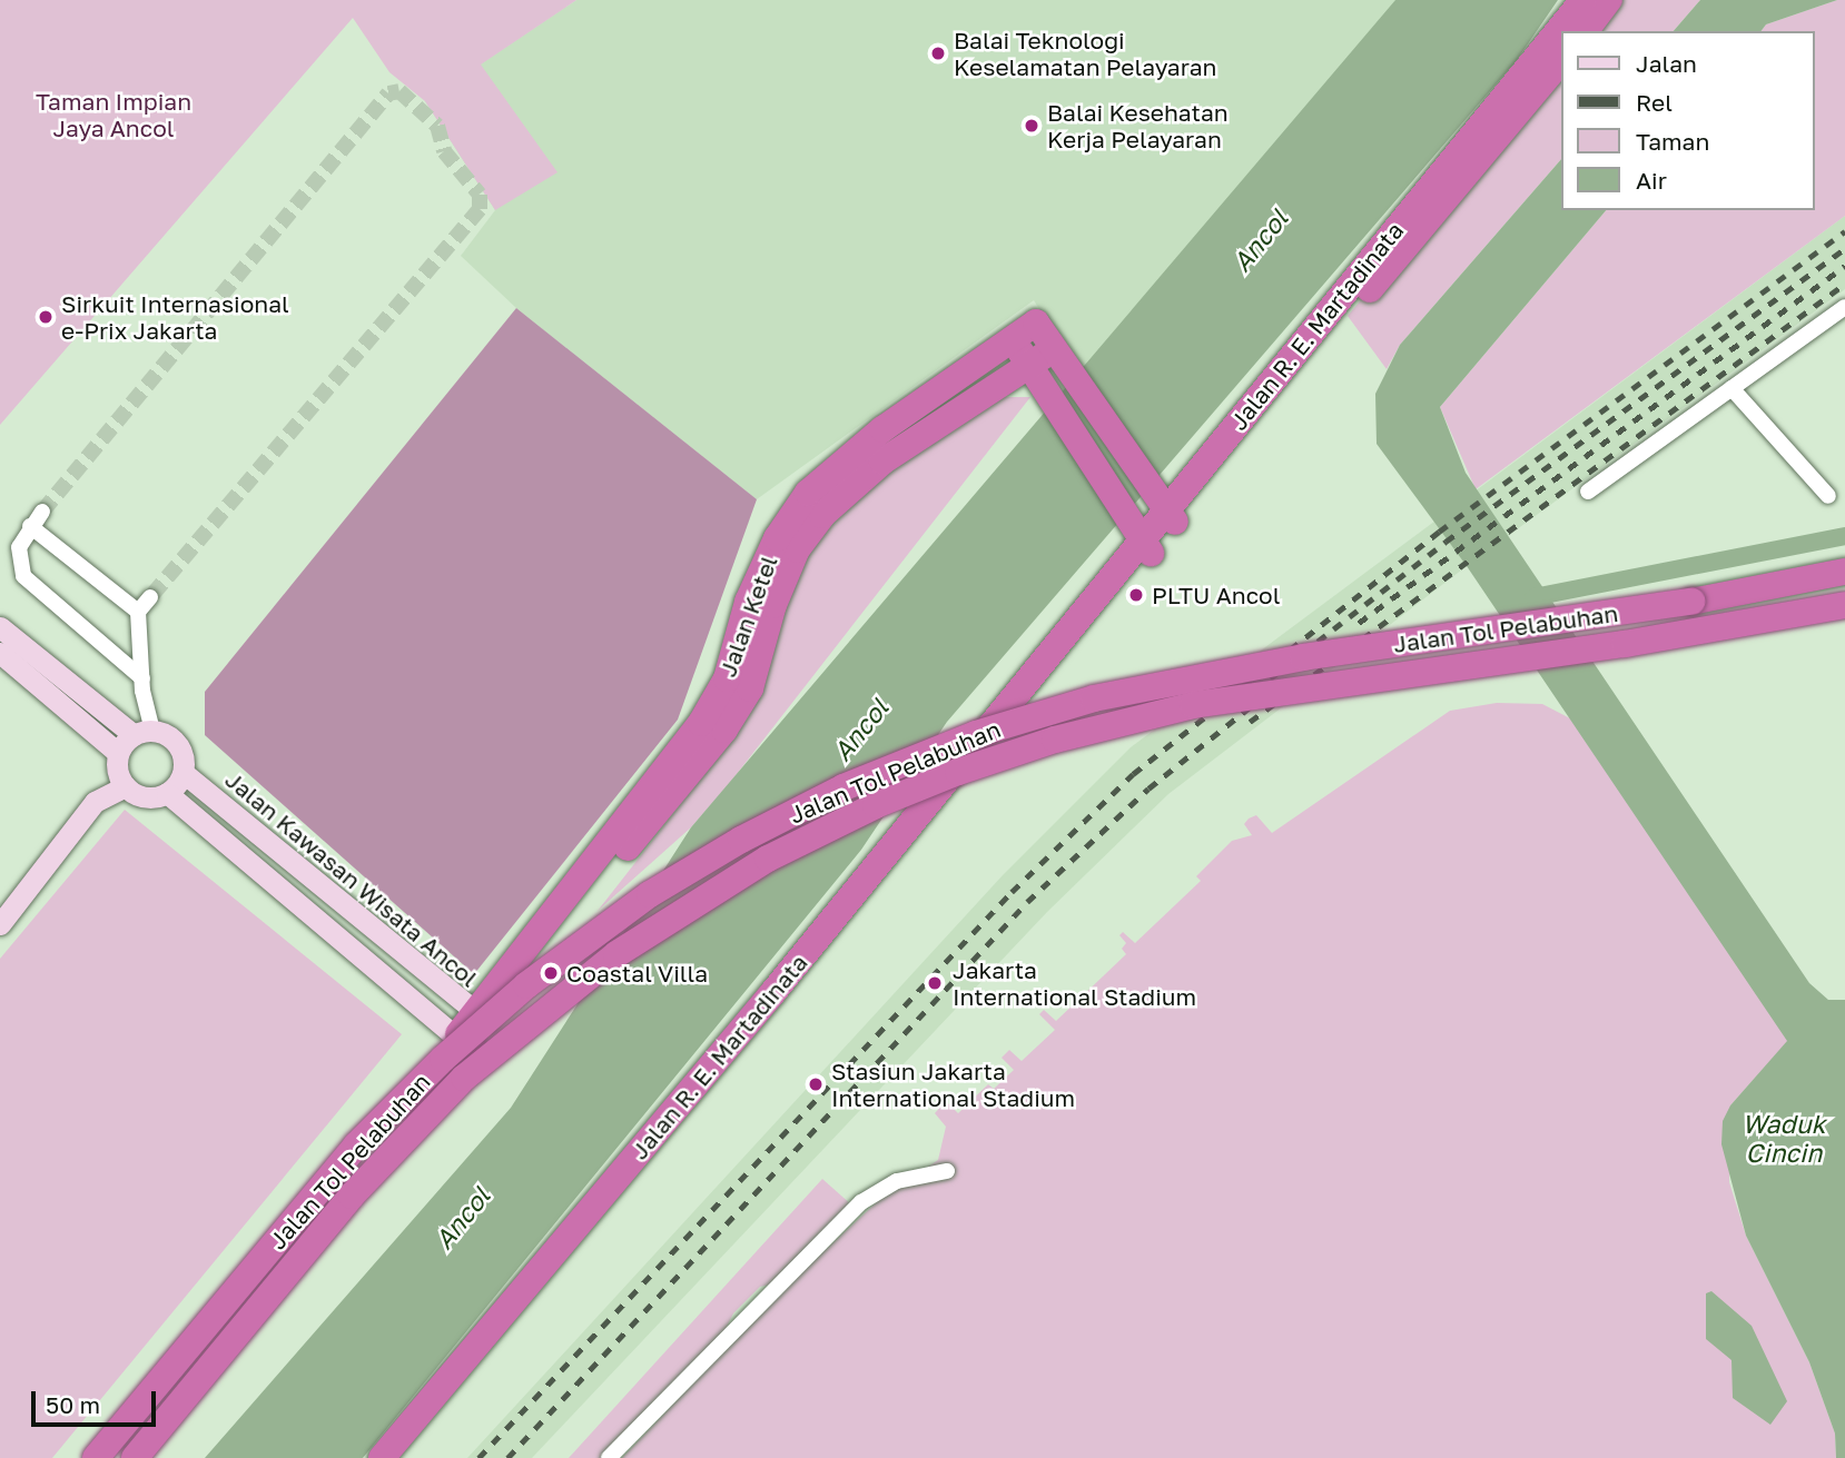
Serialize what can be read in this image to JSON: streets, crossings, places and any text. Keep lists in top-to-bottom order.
{
  "streets": {
    "highway": ["Jalan R. E. Martadinata", "Jalan Ketel", "Jalan Tol Pelabuhan"],
    "street": ["Jalan Kawasan Wisata Ancol"]
  },
  "crossings": [
    ["Jalan R. E. Martadinata", "Jalan Ketel"],
    ["Jalan Ketel", "Jalan Kawasan Wisata Ancol"]
  ],
  "water": ["Ancol", "Waduk Cincin"],
  "parks": ["Taman Impian Jaya Ancol"],
  "places": [
    "Balai Teknologi Keselamatan Pelayaran",
    "Balai Kesehatan Kerja Pelayaran",
    "Sirkuit Internasional e-Prix Jakarta",
    "PLTU Ancol",
    "Coastal Villa",
    "Jakarta International Stadium",
    "Stasiun Jakarta International Stadium"
  ],
  "legend": [
    "Jalan",
    "Rel",
    "Taman",
    "Air"
  ],
  "scale_bar": "50 m"
}
